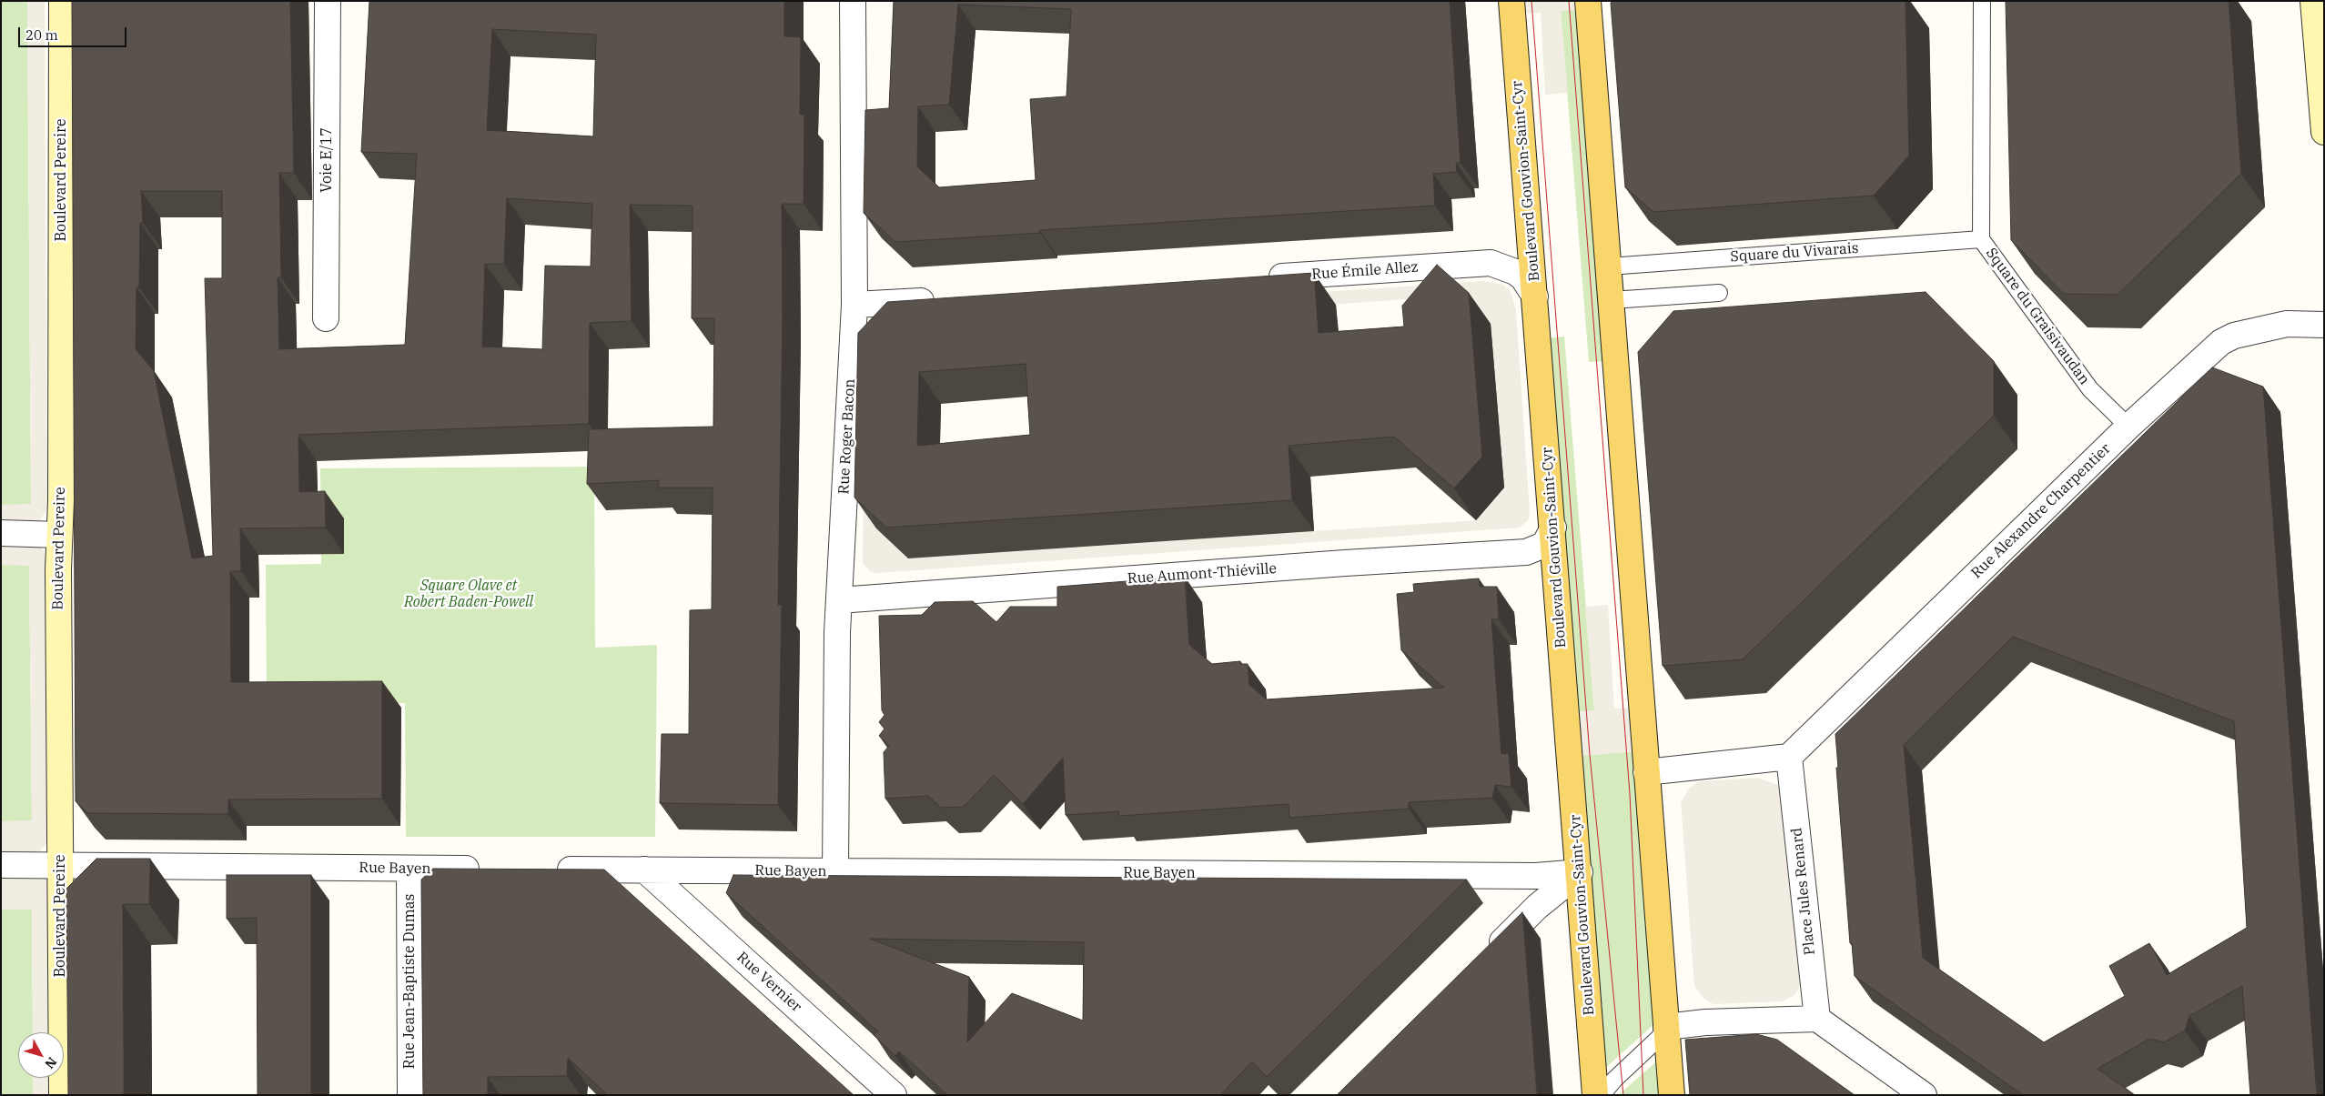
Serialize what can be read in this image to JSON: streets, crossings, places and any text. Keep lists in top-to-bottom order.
{
  "streets": {
    "main road": ["Boulevard Pereire", "Boulevard Gouvion-Saint-Cyr"],
    "street": [
      "Voie E/17",
      "Rue Émile Allez",
      "Rue Roger Bacon",
      "Rue Alexandre Charpentier",
      "Rue Aumont-Thiéville",
      "Rue Bayen",
      "Place Jules Renard",
      "Rue Jean-Baptiste Dumas",
      "Rue Vernier"
    ],
    "lane": ["Square du Vivarais", "Square du Graisivaudan"]
  },
  "crossings": [
    ["Boulevard Pereire", "Rue Bayen"],
    ["Boulevard Gouvion-Saint-Cyr", "Rue Émile Allez"],
    ["Boulevard Gouvion-Saint-Cyr", "Rue Aumont-Thiéville"],
    ["Boulevard Gouvion-Saint-Cyr", "Rue Bayen"],
    ["Square du Vivarais", "Square du Graisivaudan"],
    ["Square du Graisivaudan", "Rue Alexandre Charpentier"],
    ["Rue Roger Bacon", "Rue Aumont-Thiéville"],
    ["Rue Roger Bacon", "Rue Bayen"],
    ["Rue Alexandre Charpentier", "Place Jules Renard"],
    ["Rue Bayen", "Rue Jean-Baptiste Dumas"],
    ["Rue Bayen", "Rue Vernier"]
  ],
  "parks": ["Square Olave et Robert Baden-Powell"],
  "scale_bar": "20 m",
  "north": "bottom right"
}
